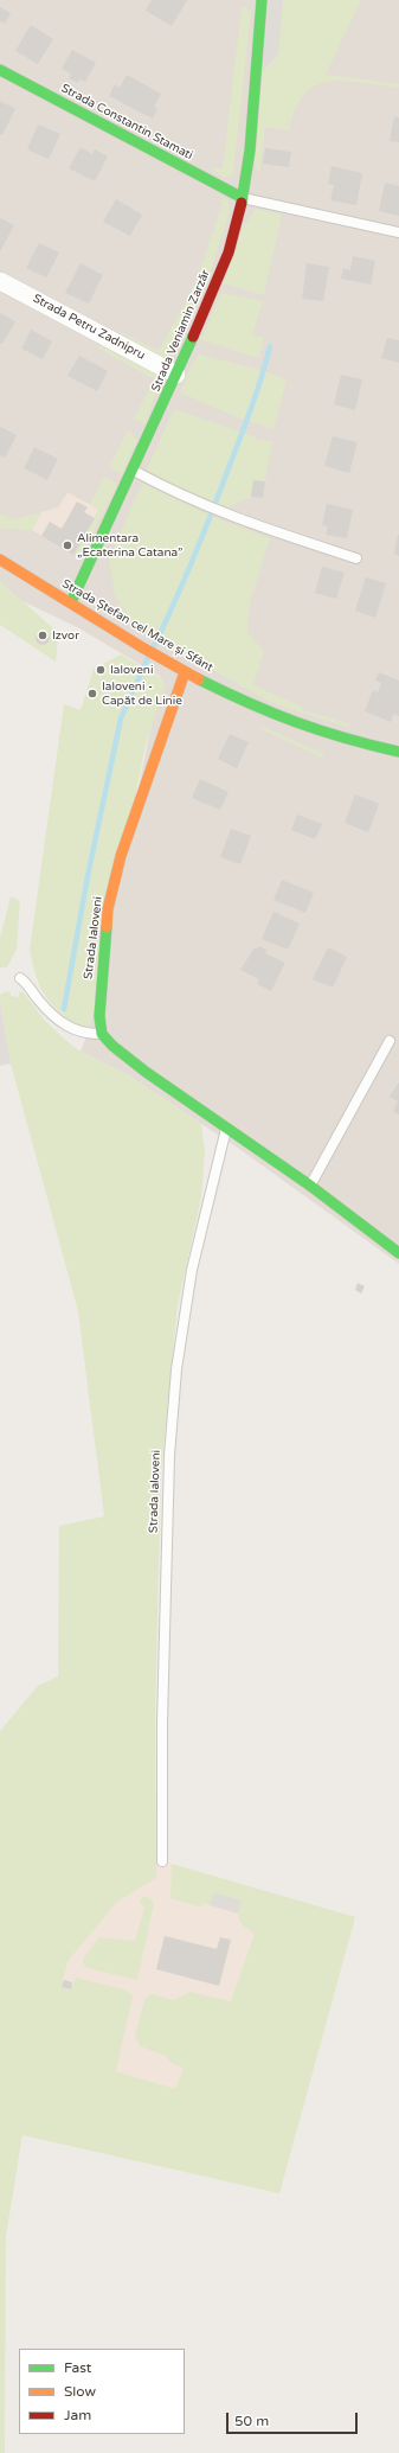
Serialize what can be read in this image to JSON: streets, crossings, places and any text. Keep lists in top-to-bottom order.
{
  "streets": {
    "street": [
      "Strada Constantin Stamati",
      "Strada Petru Zadnipru",
      "Strada Veniamin Zarzăr",
      "Strada Ștefan cel Mare și Sfânt",
      "Strada Ialoveni"
    ]
  },
  "crossings": [
    ["Strada Constantin Stamati", "Strada Veniamin Zarzăr"],
    ["Strada Petru Zadnipru", "Strada Veniamin Zarzăr"],
    ["Strada Veniamin Zarzăr", "Strada Ștefan cel Mare și Sfânt"],
    ["Strada Ștefan cel Mare și Sfânt", "Strada Ialoveni"]
  ],
  "places": [
    "Alimentara „Ecaterina Catana”",
    "Izvor",
    "Ialoveni",
    "Ialoveni - Capăt de Linie"
  ],
  "legend": ["Fast", "Slow", "Jam"],
  "scale_bar": "50 m"
}
